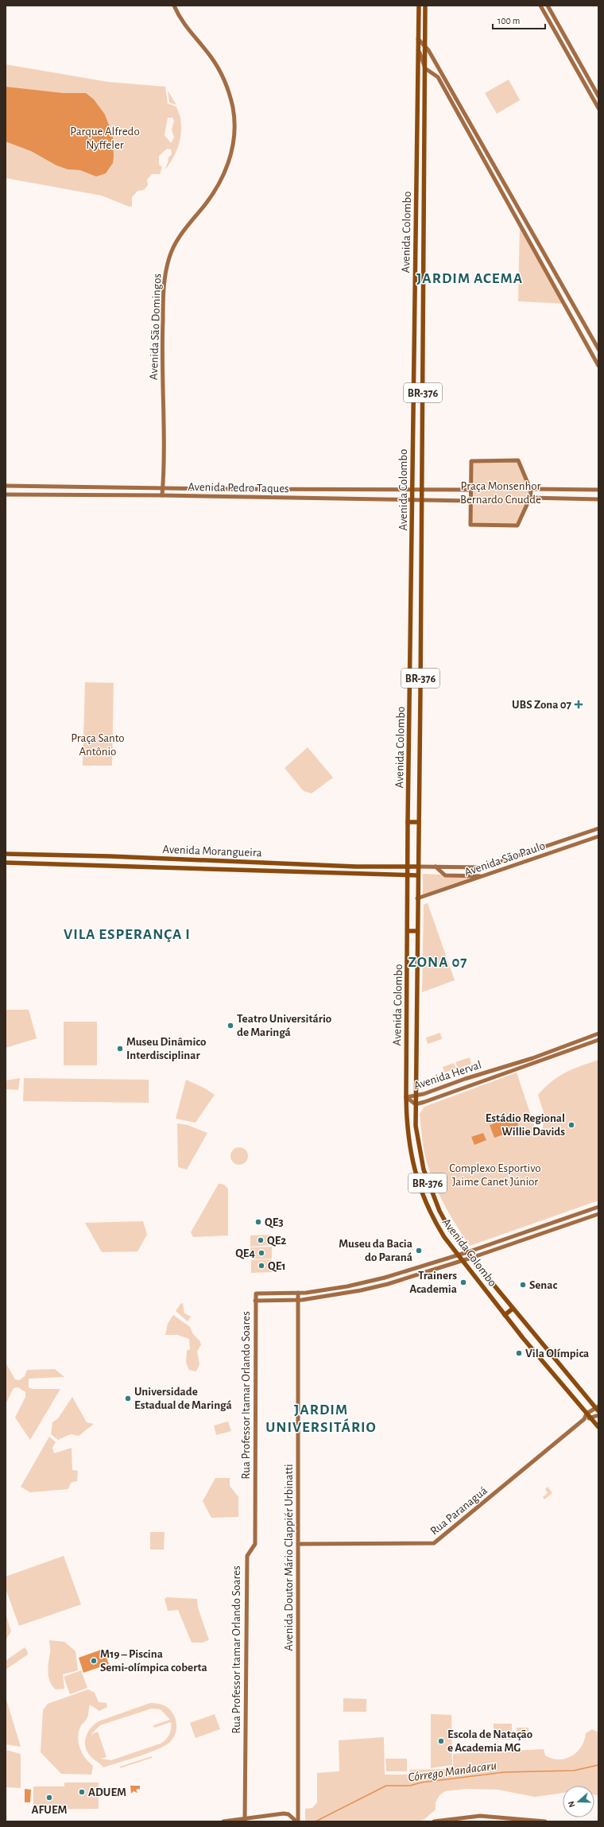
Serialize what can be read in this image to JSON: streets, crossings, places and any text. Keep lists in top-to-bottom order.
{
  "streets": {
    "main road": [
      "Avenida Colombo",
      "Avenida São Domingos",
      "BR-376",
      "Avenida Pedro Taques",
      "Avenida Morangueira",
      "Avenida São Paulo",
      "Avenida Herval",
      "Rua Professor Itamar Orlando Soares",
      "Rua Paranaguá",
      "Avenida Doutor Mário Clappiér Urbinatti"
    ]
  },
  "crossings": [
    ["Avenida Colombo", "Avenida Pedro Taques"],
    ["Avenida Colombo", "Avenida Morangueira"],
    ["Avenida Colombo", "Avenida São Paulo"],
    ["Avenida Colombo", "Avenida Herval"],
    ["Avenida Colombo", "Rua Paranaguá"],
    ["Avenida São Domingos", "Avenida Pedro Taques"],
    ["Avenida Morangueira", "Avenida São Paulo"],
    ["Rua Professor Itamar Orlando Soares", "Avenida Doutor Mário Clappiér Urbinatti"],
    ["Rua Paranaguá", "Avenida Doutor Mário Clappiér Urbinatti"]
  ],
  "districts": [
    "JARDIM ACEMA",
    "VILA ESPERANÇA I",
    "ZONA 07",
    "JARDIM UNIVERSITÁRIO"
  ],
  "water": ["Córrego Mandacaru"],
  "parks": [
    "Parque Alfredo Nyffeler",
    "Praça Monsenhor Bernardo Cnudde",
    "Praça Santo Antônio",
    "Complexo Esportivo Jaime Canet Júnior"
  ],
  "places": {
    "health": ["UBS Zona 07"],
    "other": [
      "Teatro Universitário de Maringá",
      "Museu Dinâmico Interdisciplinar",
      "Estádio Regional Willie Davids",
      "QE3",
      "QE2",
      "Museu da Bacia do Paraná",
      "QE4",
      "QE1",
      "Trainers Academia",
      "Senac",
      "Vila Olímpica",
      "Universidade Estadual de Maringá",
      "M19 – Piscina Semi-olímpica coberta",
      "Escola de Natação e Academia MG",
      "ADUEM",
      "AFUEM"
    ]
  },
  "scale_bar": "100 m",
  "north": "left"
}
